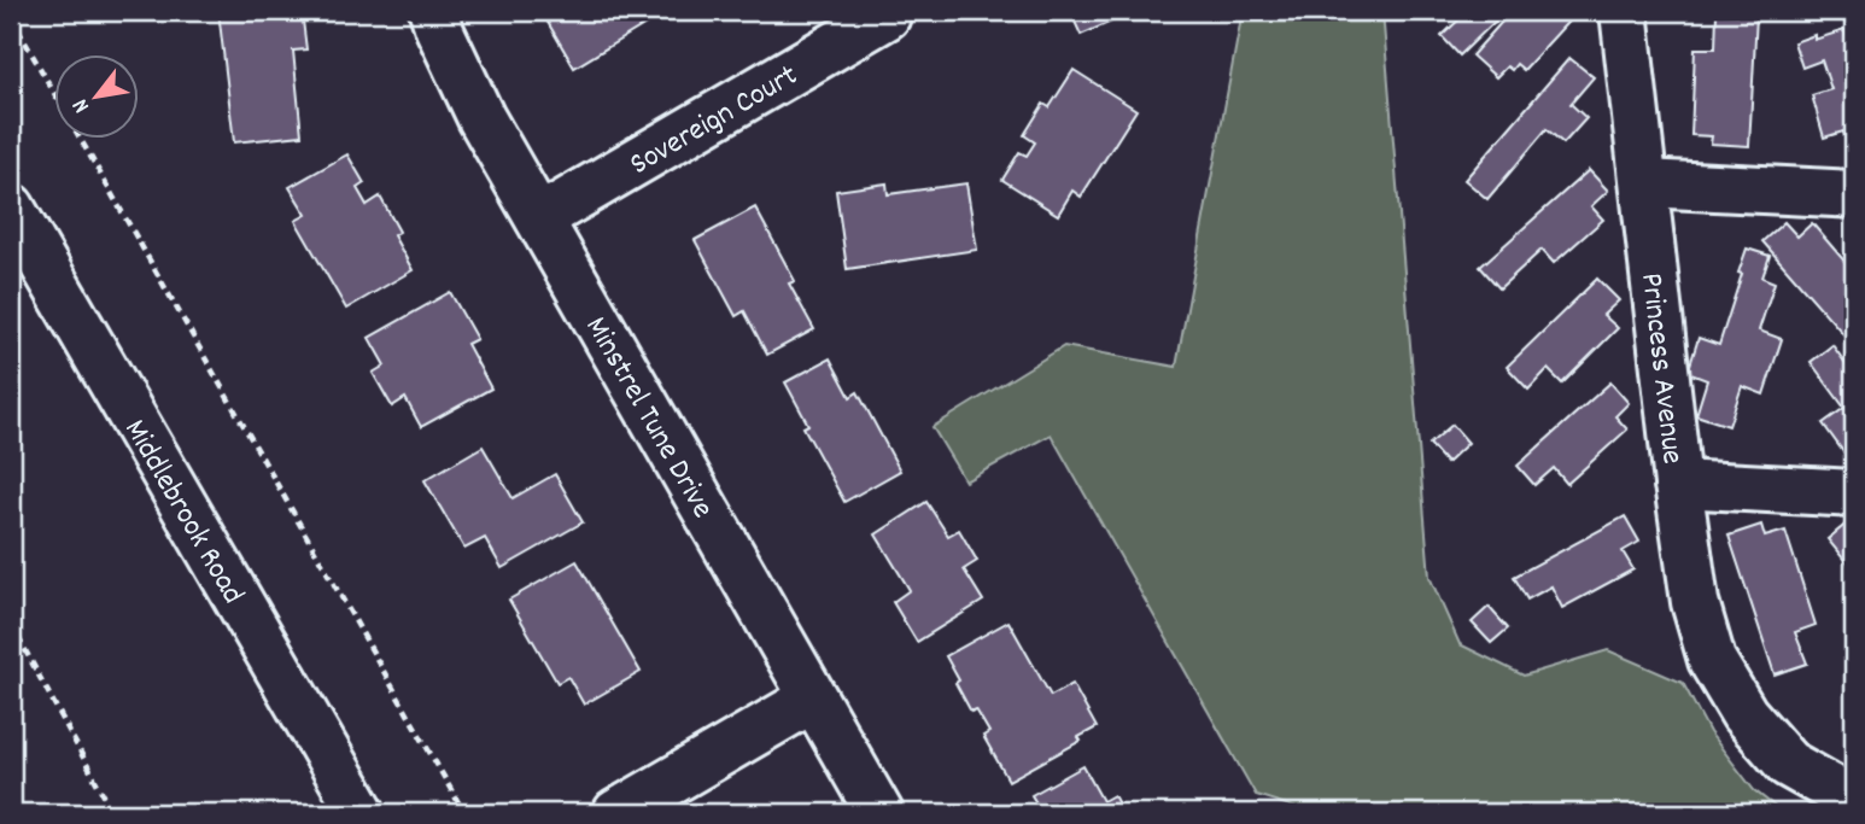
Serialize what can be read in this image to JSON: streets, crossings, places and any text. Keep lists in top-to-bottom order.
{
  "streets": {
    "street": [
      "Sovereign Court",
      "Princess Avenue",
      "Minstrel Tune Drive",
      "Middlebrook Road"
    ]
  },
  "crossings": [
    ["Sovereign Court", "Minstrel Tune Drive"]
  ],
  "north": "bottom left"
}
